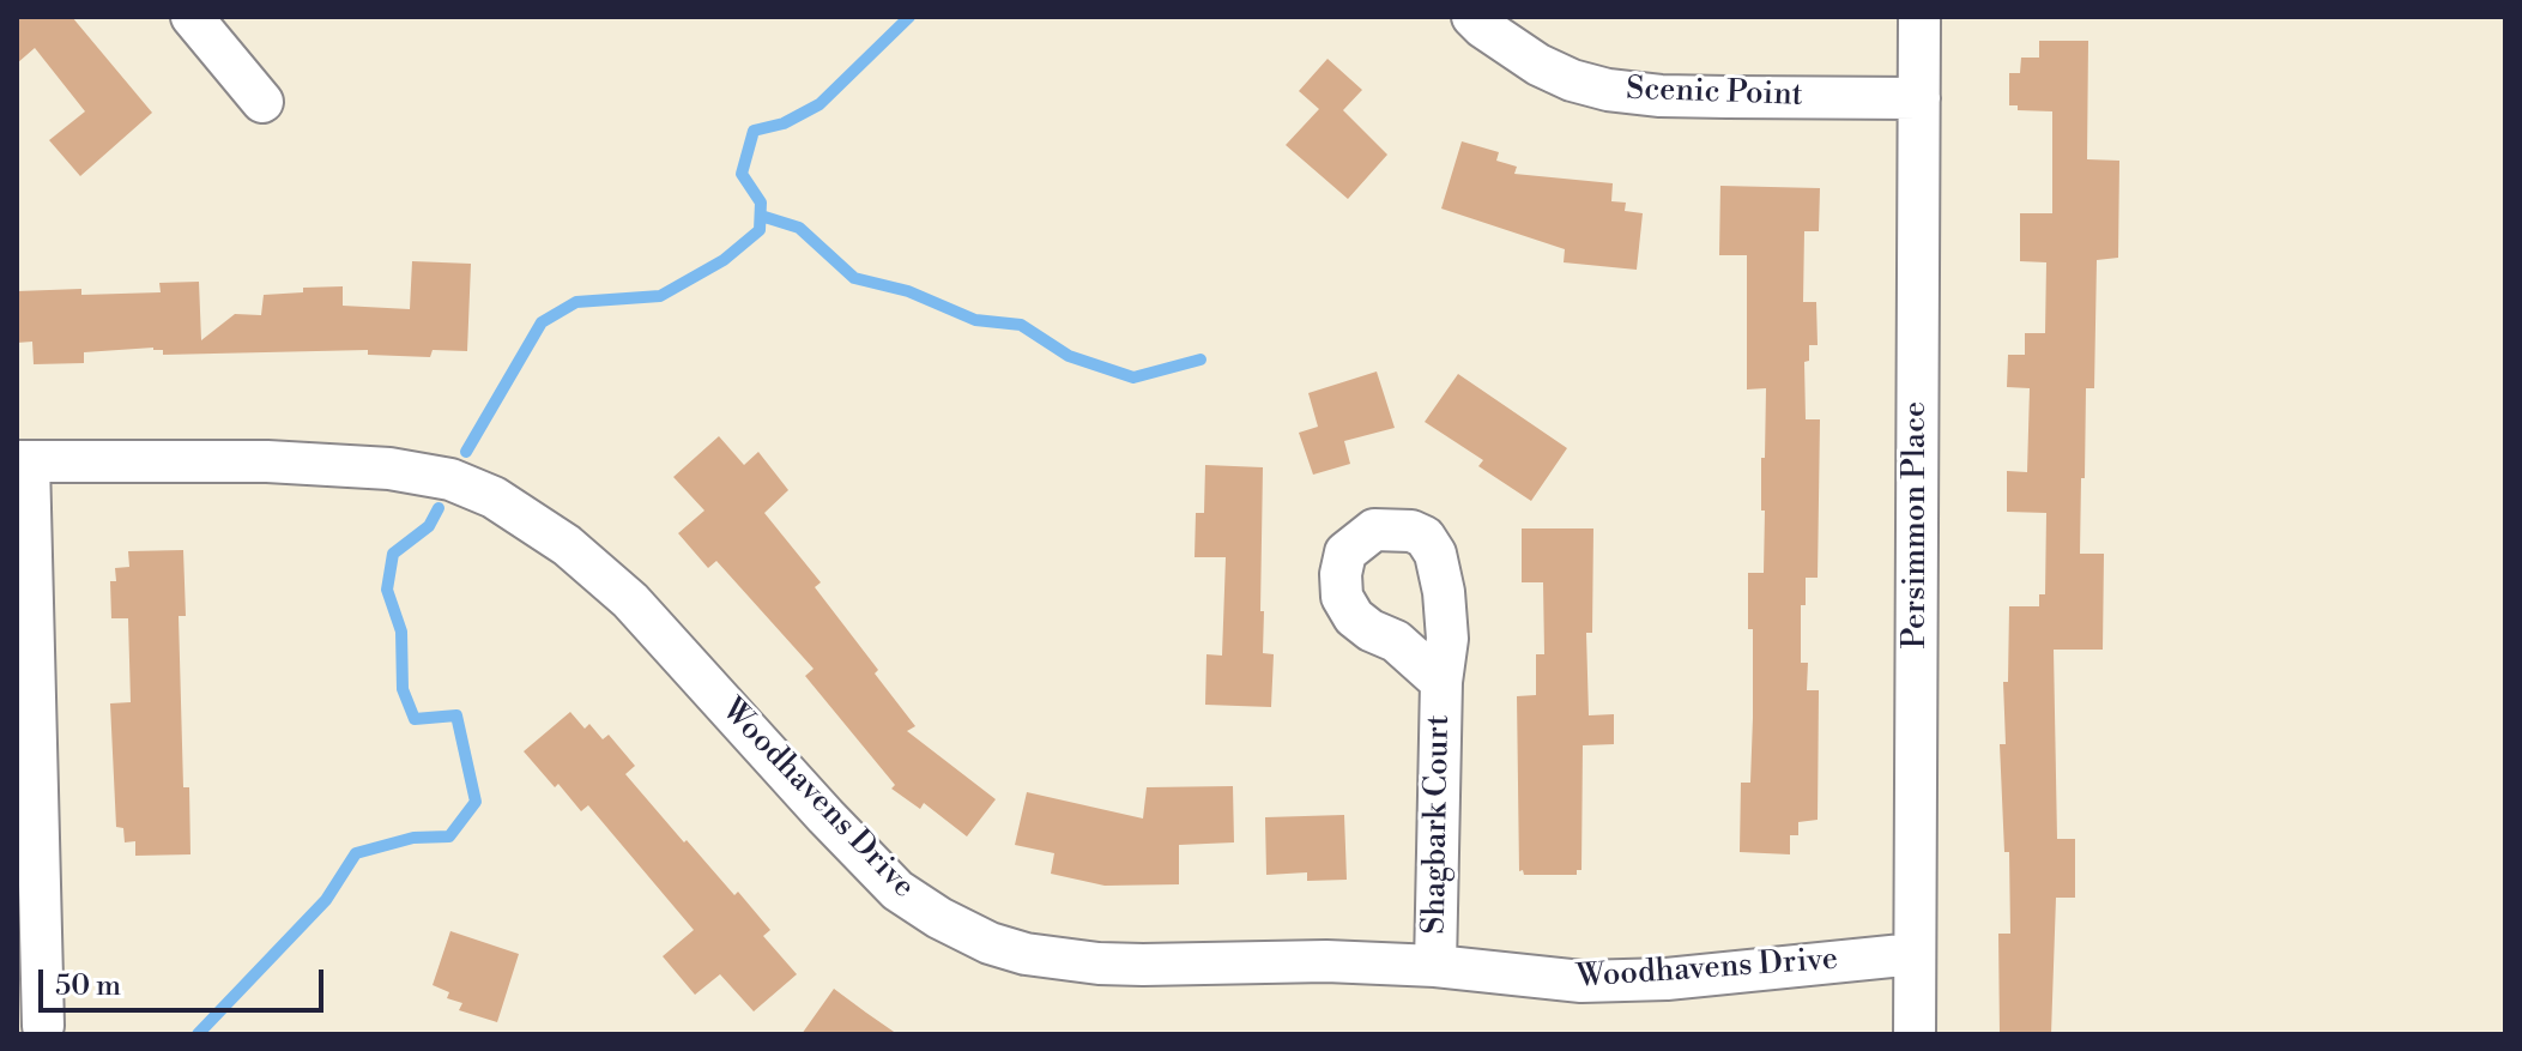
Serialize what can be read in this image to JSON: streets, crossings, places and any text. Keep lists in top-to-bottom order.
{
  "streets": {
    "street": [
      "Scenic Point",
      "Persimmon Place",
      "Woodhavens Drive",
      "Shagbark Court"
    ]
  },
  "crossings": [
    ["Scenic Point", "Persimmon Place"],
    ["Persimmon Place", "Woodhavens Drive"],
    ["Woodhavens Drive", "Shagbark Court"]
  ],
  "scale_bar": "50 m"
}
